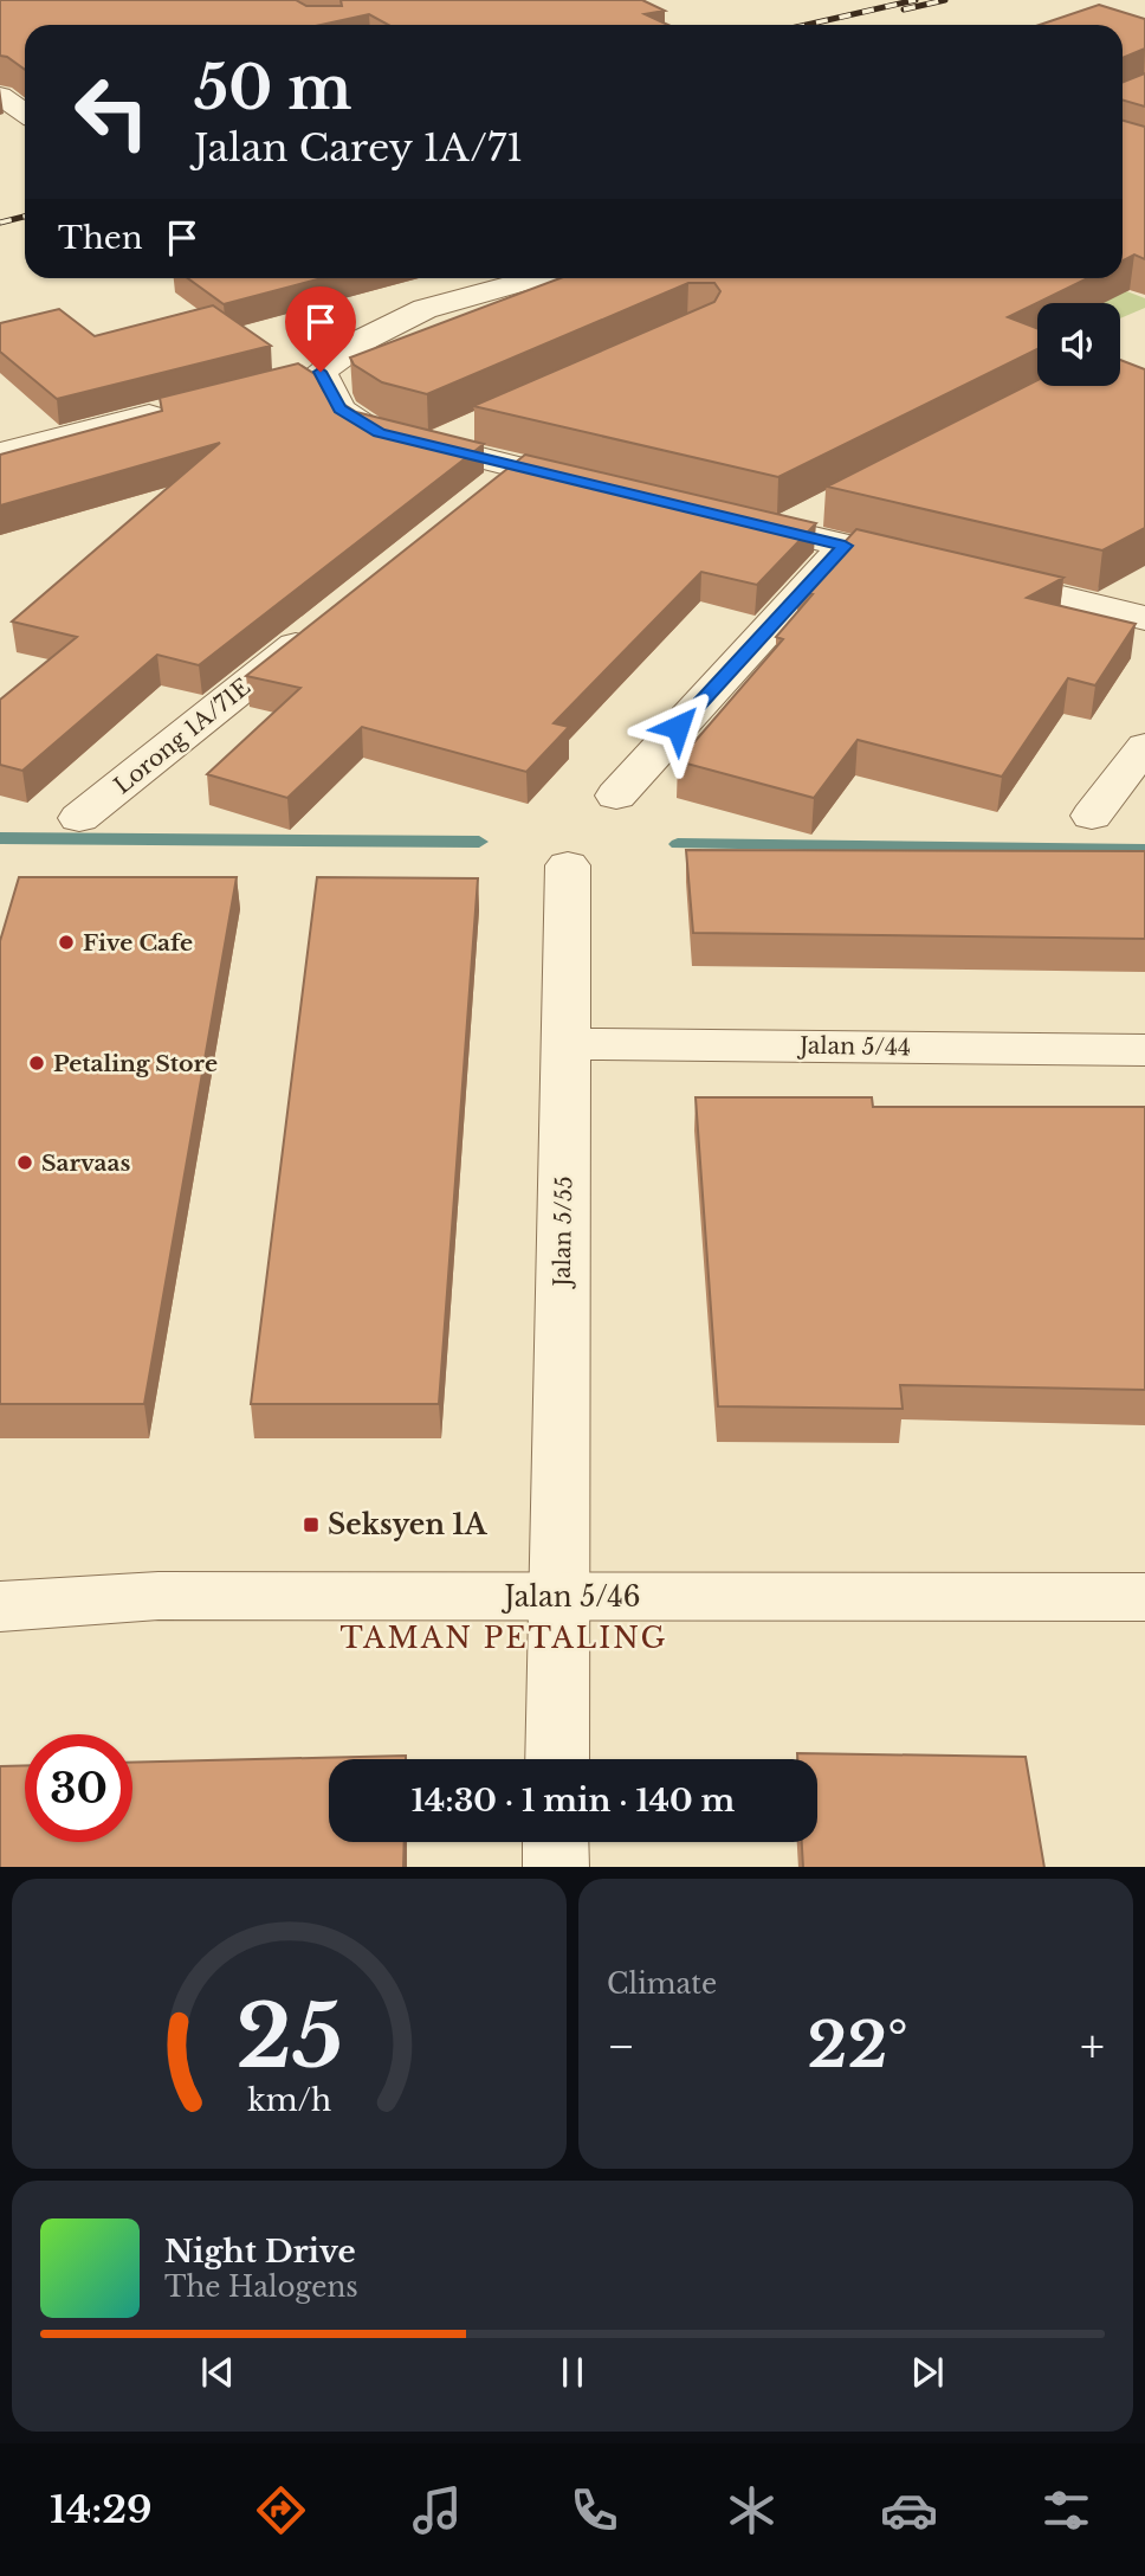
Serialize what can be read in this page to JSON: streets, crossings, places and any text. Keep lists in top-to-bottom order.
{
  "streets": {
    "street": [
      "Lorong 1A/71E",
      "Jalan 5/44",
      "Jalan 5/55",
      "Jalan 5/46"
    ]
  },
  "crossings": [
    ["Jalan 5/44", "Jalan 5/55"],
    ["Jalan 5/55", "Jalan 5/46"]
  ],
  "districts": ["TAMAN PETALING"],
  "places": {
    "other": ["Five Cafe", "Petaling Store", "Sarvaas"],
    "transit": ["Seksyen 1A"]
  },
  "page": {
    "turn": ["50 m", "Jalan Carey 1A/71"],
    "then": "Then",
    "limit": "30",
    "trip": "14:30 · 1 min · 140 m",
    "tile": "Climate",
    "heat": ["−", "22°", "+"],
    "song": ["Night Drive", "The Halogens"],
    "tabs": "14:29",
    "gauge": ["25", "km/h"]
  }
}
